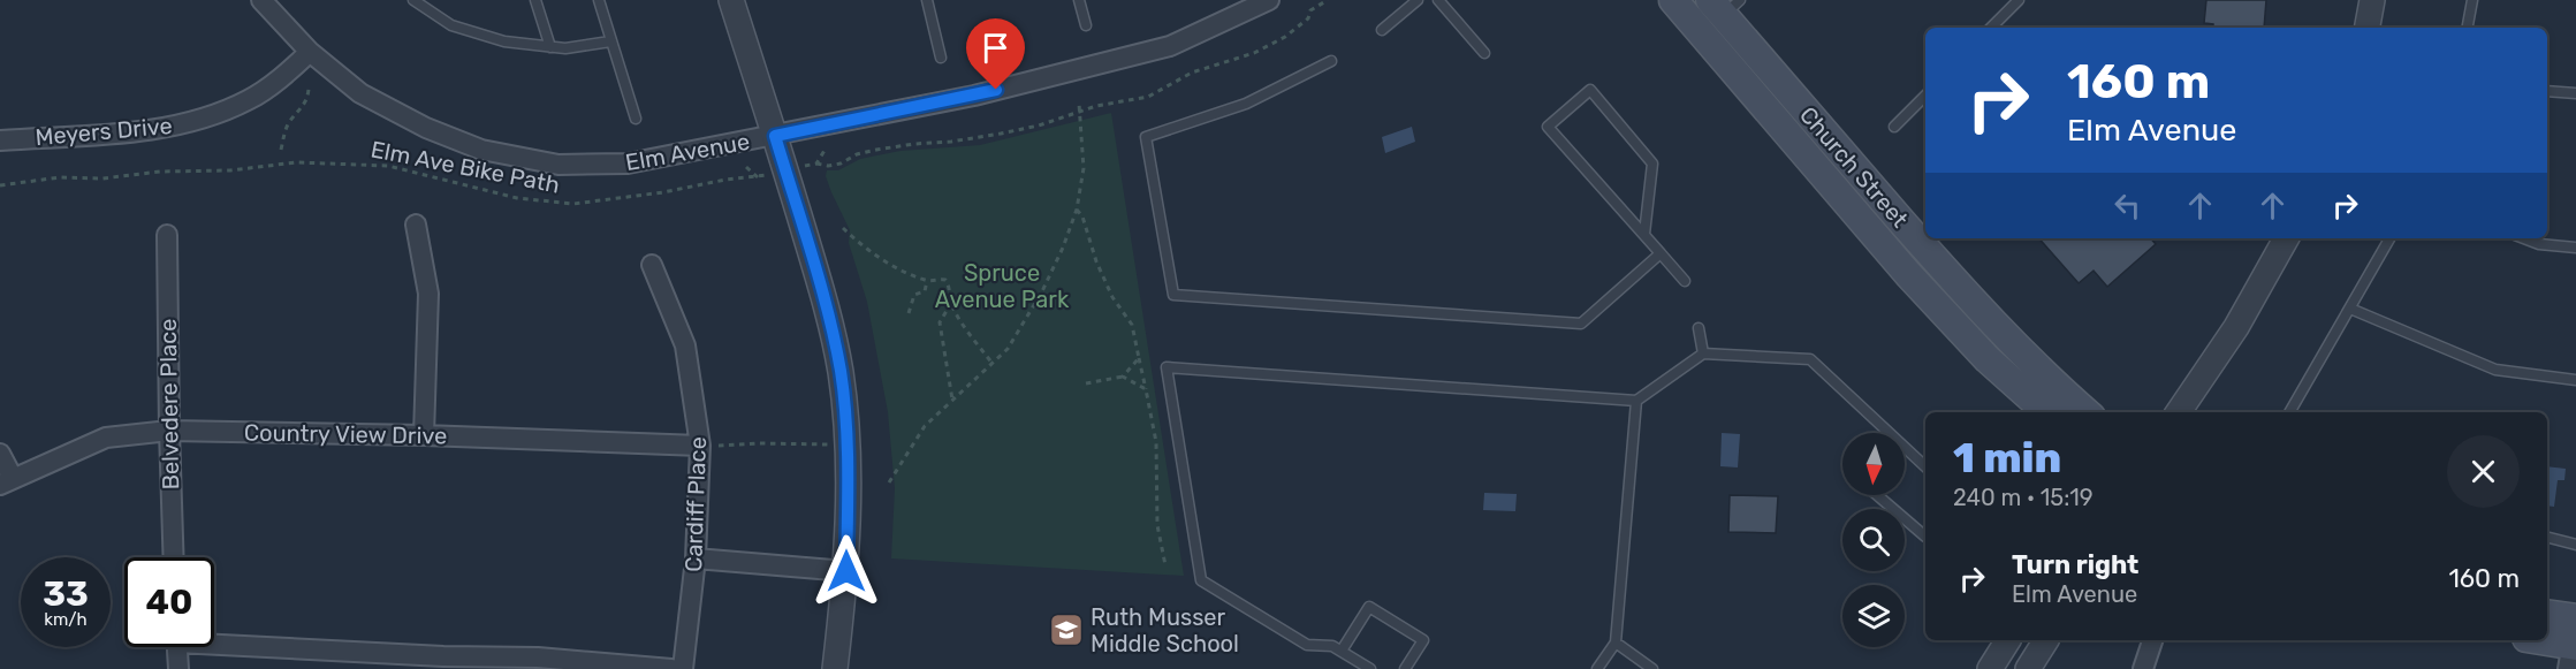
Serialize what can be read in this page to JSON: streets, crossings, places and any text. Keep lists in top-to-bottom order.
{
  "streets": {
    "main road": ["Church Street"],
    "street": [
      "Meyers Drive",
      "Elm Avenue",
      "Belvedere Place",
      "Country View Drive",
      "Cardiff Place"
    ],
    "path": ["Elm Ave Bike Path"]
  },
  "crossings": [
    ["Meyers Drive", "Elm Avenue"],
    ["Belvedere Place", "Country View Drive"],
    ["Country View Drive", "Cardiff Place"]
  ],
  "parks": ["Spruce Avenue Park"],
  "places": {
    "school or university": ["Ruth Musser Middle School"]
  },
  "north": "bottom",
  "page": {
    "turn": ["160 m", "Elm Avenue"],
    "heading": ["1 min", "240 m · 15:19"],
    "list": [
      {
        "name": "Turn right",
        "note": "Elm Avenue",
        "value": "160 m"
      }
    ],
    "speed": "33 km/h",
    "limit": "40"
  }
}
